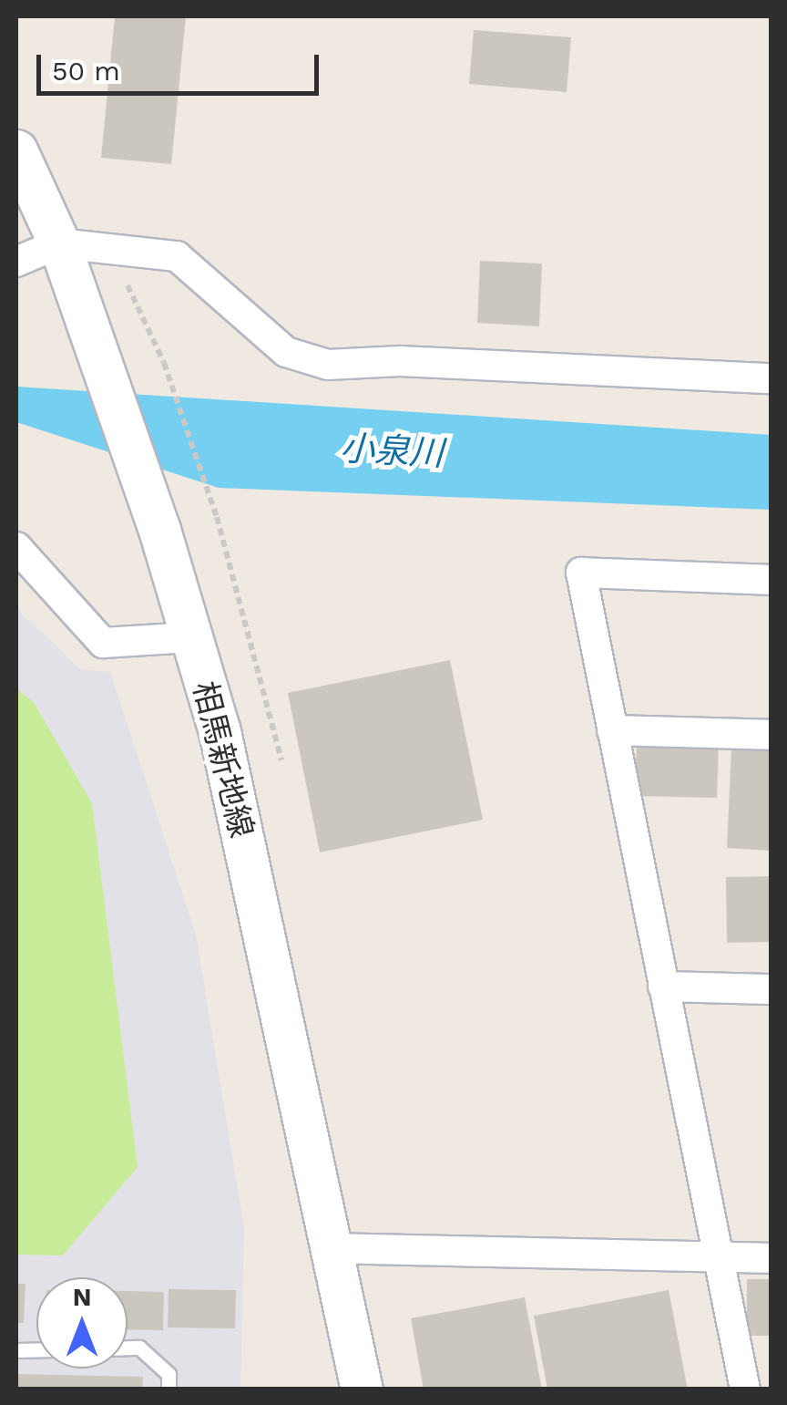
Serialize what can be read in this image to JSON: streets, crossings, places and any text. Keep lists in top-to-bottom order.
{
  "streets": {
    "main road": ["相馬新地線"]
  },
  "water": ["小泉川"],
  "scale_bar": "50 m",
  "north": "top"
}
